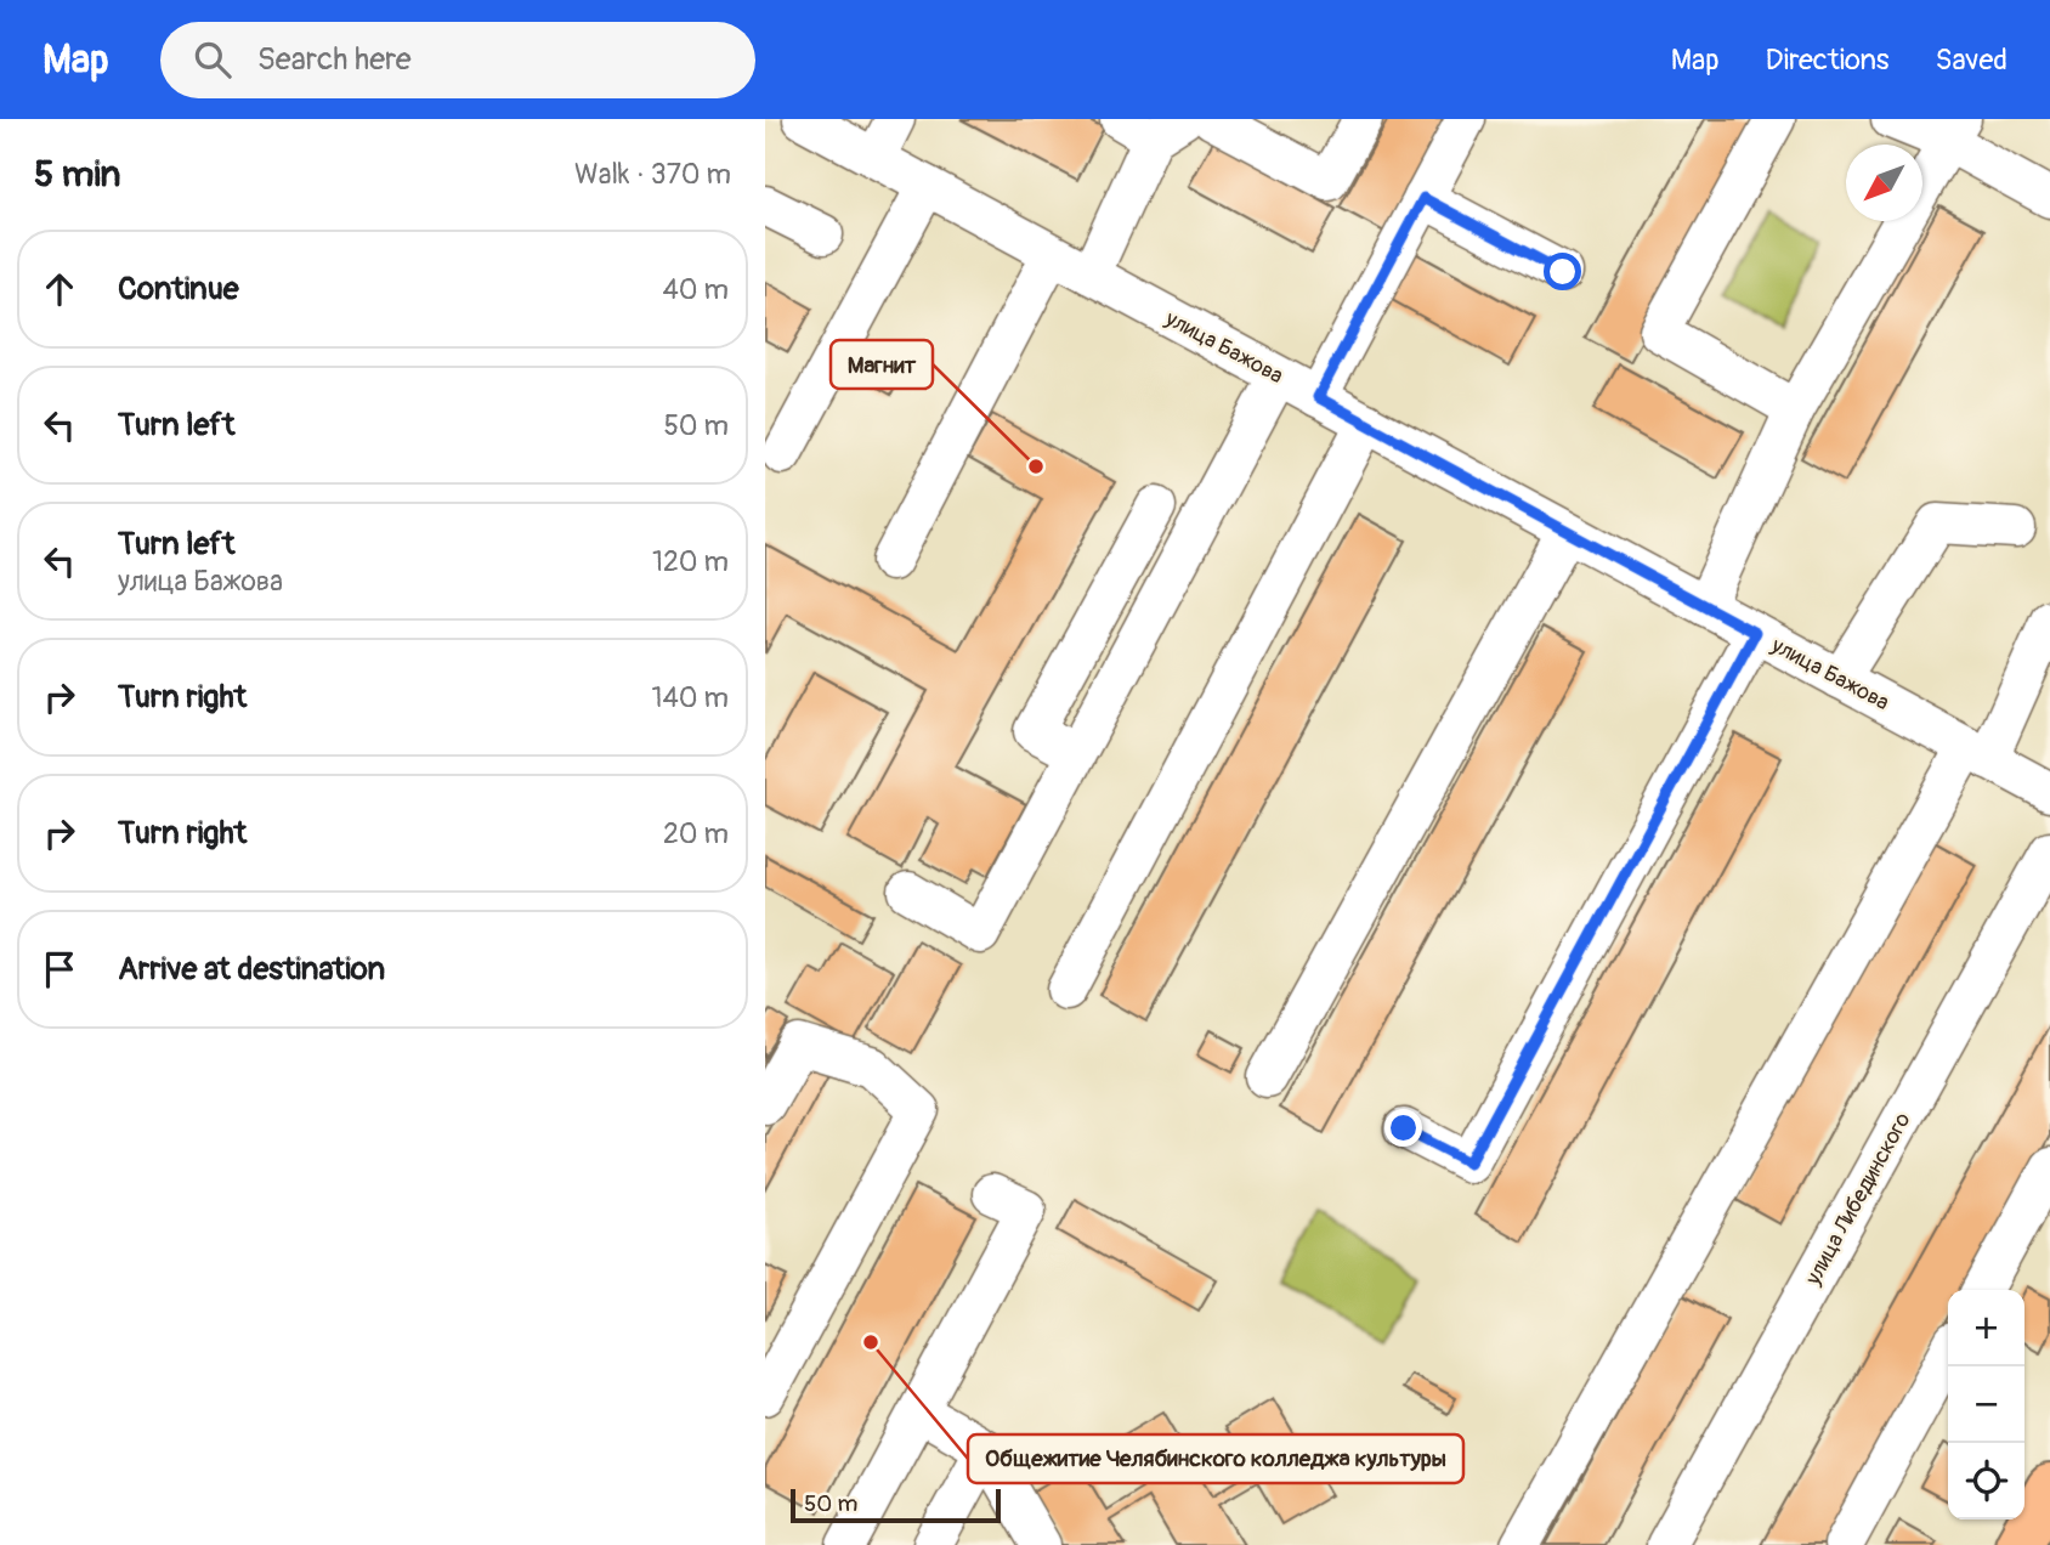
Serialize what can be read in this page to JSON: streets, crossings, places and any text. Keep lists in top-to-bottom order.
{
  "streets": {
    "street": ["улица Бажова", "улица Либединского"]
  },
  "places": ["Магнит", "Общежитие Челябинского колледжа культуры"],
  "scale_bar": "50 m",
  "north": "bottom left",
  "page": {
    "header": "Map",
    "search": "Search here",
    "nav": ["Map", "Directions", "Saved"],
    "heading": ["5 min", "Walk · 370 m"],
    "list": [
      ["Continue", "40 m"],
      ["Turn left", "50 m"],
      ["Turn left", "улица Бажова", "120 m"],
      ["Turn right", "140 m"],
      ["Turn right", "20 m"],
      "Arrive at destination"
    ],
    "map_buttons": ["+", "−"],
    "scale": "50 m"
  }
}
